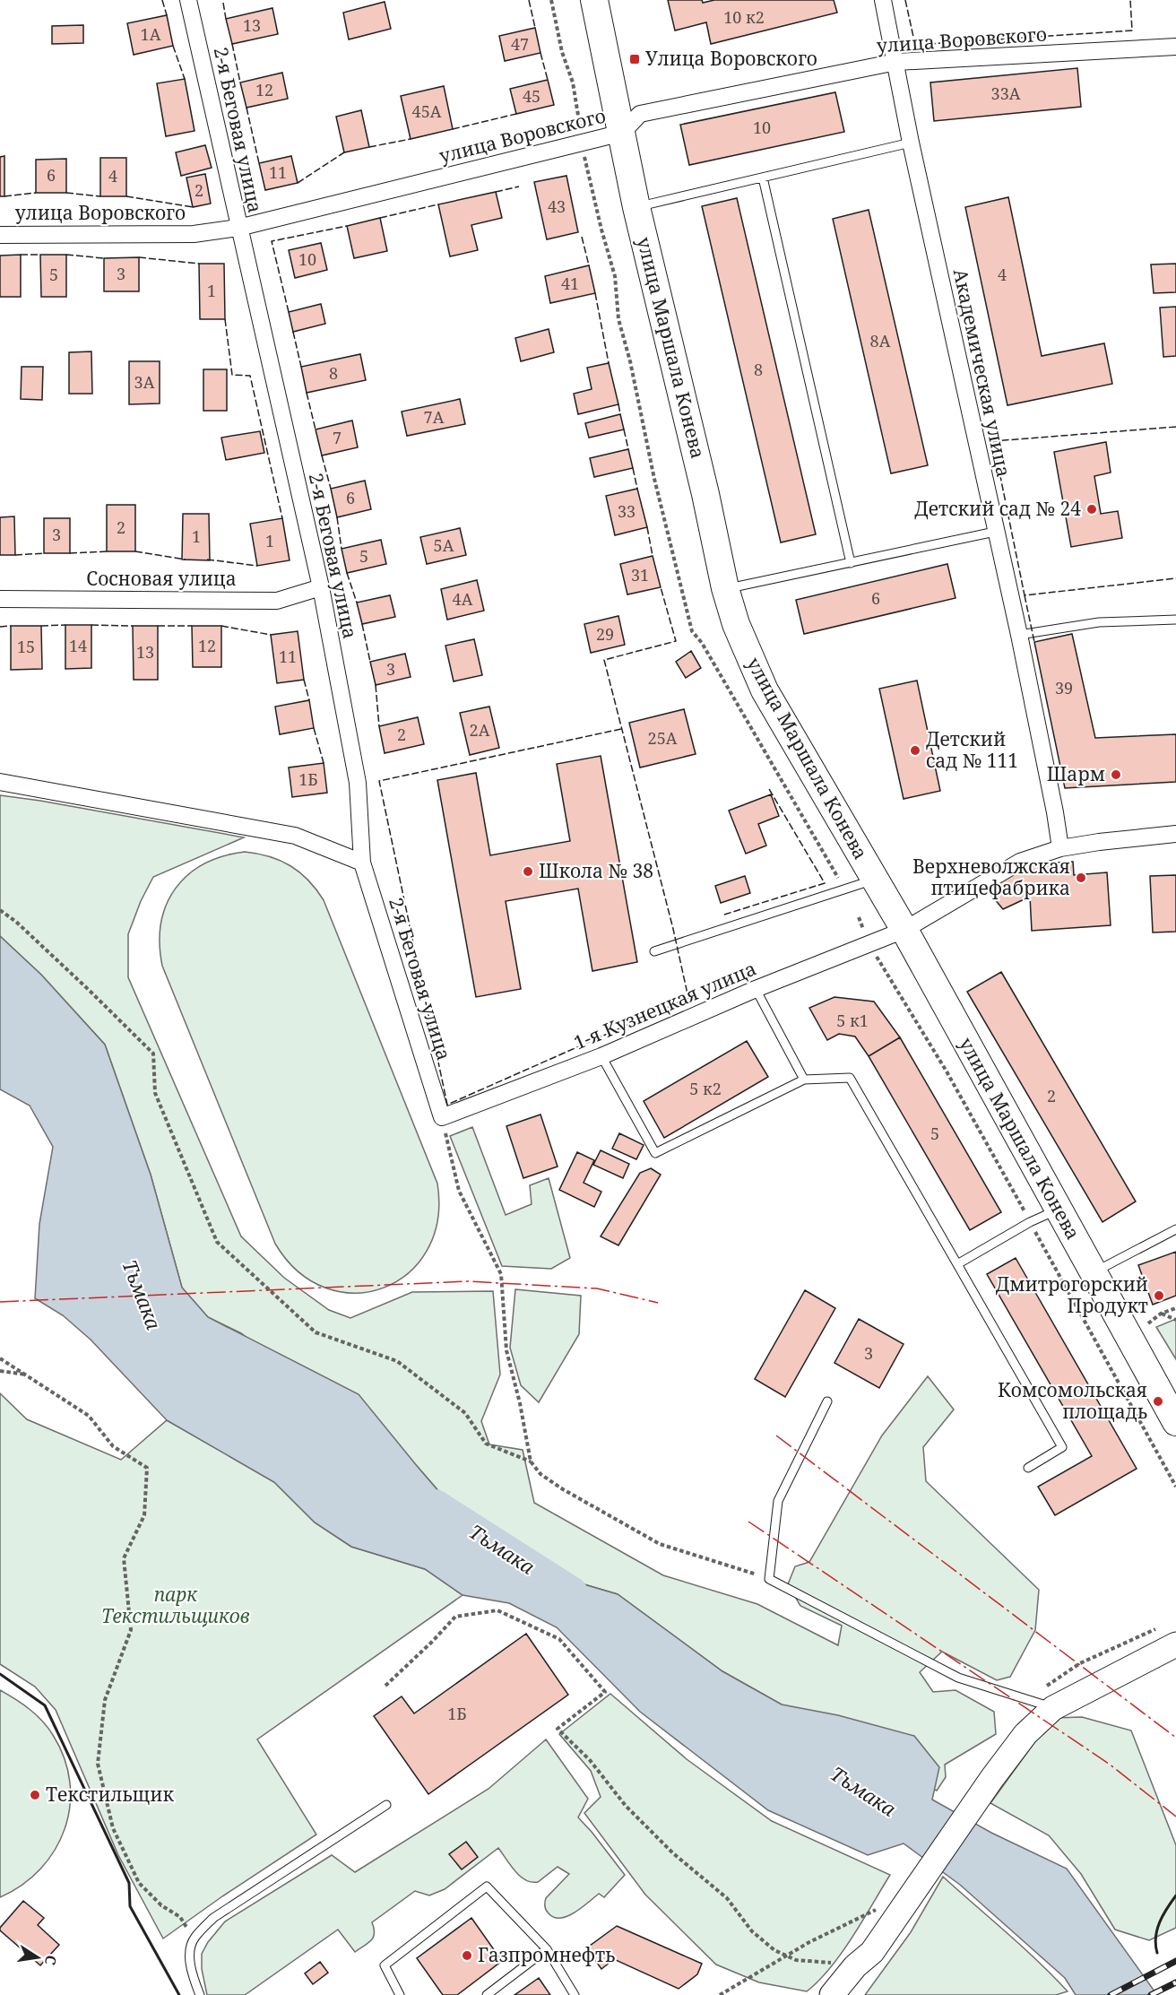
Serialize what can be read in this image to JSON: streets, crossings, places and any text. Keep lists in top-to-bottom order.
{
  "streets": {
    "main road": ["улица Маршала Конева"],
    "street": [
      "улица Воровского",
      "2-я Беговая улица",
      "Академическая улица",
      "Сосновая улица",
      "1-я Кузнецкая улица"
    ]
  },
  "crossings": [
    ["улица Воровского", "2-я Беговая улица"],
    ["улица Воровского", "улица Маршала Конева"],
    ["улица Воровского", "Академическая улица"],
    ["2-я Беговая улица", "Сосновая улица"],
    ["2-я Беговая улица", "1-я Кузнецкая улица"],
    ["улица Маршала Конева", "1-я Кузнецкая улица"],
    ["Академическая улица", "1-я Кузнецкая улица"]
  ],
  "water": ["Тьмака"],
  "parks": ["парк Текстильщиков"],
  "places": {
    "transit": ["Улица Воровского"],
    "other": [
      "Детский сад № 24",
      "Детский сад № 111",
      "Шарм",
      "Школа № 38",
      "Верхневолжская птицефабрика",
      "Дмитрогорский Продукт",
      "Комсомольская площадь",
      "Текстильщик",
      "Газпромнефть"
    ]
  },
  "house_numbers": [
    "10 к2",
    "13",
    "1А",
    "47",
    "12",
    "33А",
    "45",
    "45А",
    "10",
    "11",
    "6",
    "4",
    "2",
    "43",
    "10",
    "3",
    "5",
    "4",
    "41",
    "1",
    "8А",
    "8",
    "8",
    "3А",
    "7А",
    "7",
    "6",
    "33",
    "2",
    "3",
    "1",
    "1",
    "5А",
    "5",
    "31",
    "6",
    "4А",
    "29",
    "14",
    "12",
    "15",
    "13",
    "11",
    "3",
    "39",
    "2А",
    "2",
    "25А",
    "1Б",
    "5 к1",
    "5 к2",
    "2",
    "5",
    "3",
    "1Б"
  ],
  "north": "right"
}
